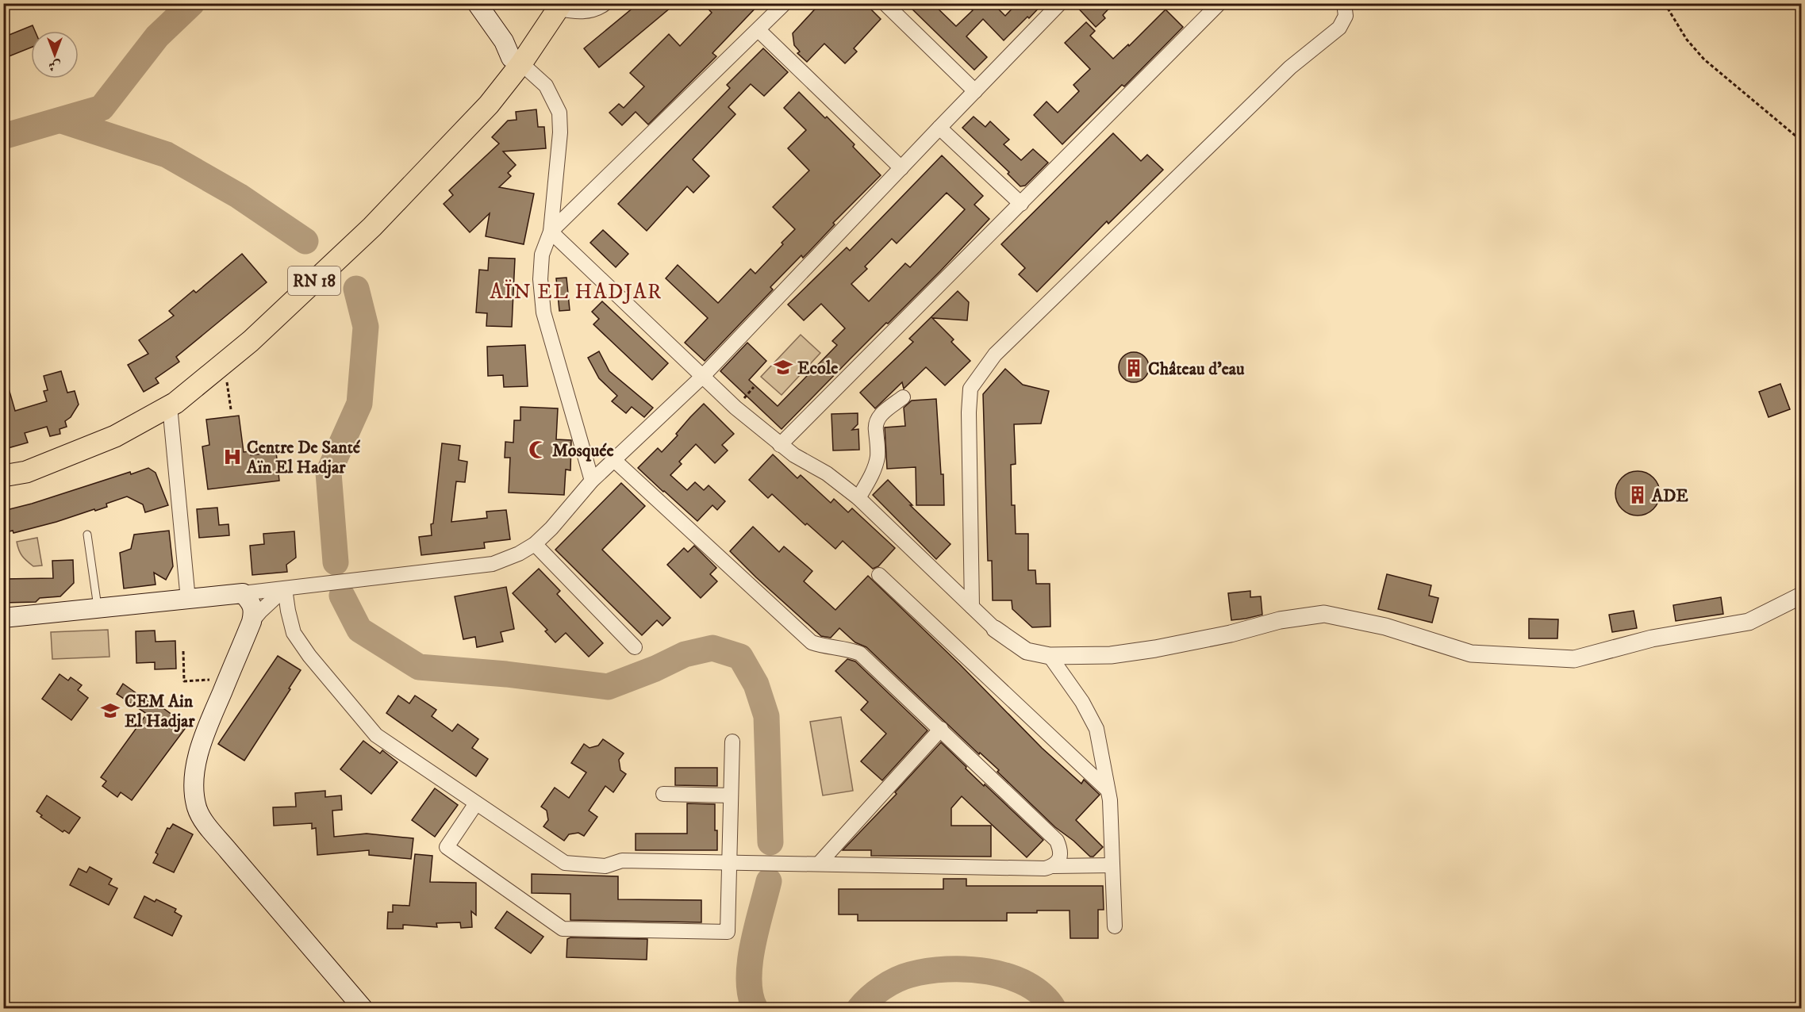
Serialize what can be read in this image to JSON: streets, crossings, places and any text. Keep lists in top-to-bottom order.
{
  "streets": {
    "main road": ["RN 18"]
  },
  "districts": ["AÏN EL HADJAR"],
  "places": {
    "school or university": ["Ecole", "CEM Ain El Hadjar"],
    "building": ["Château d'eau", "ADE"],
    "mosque": ["Mosquée"],
    "hospital": ["Centre De Santé Aïn El Hadjar"]
  },
  "north": "bottom"
}
